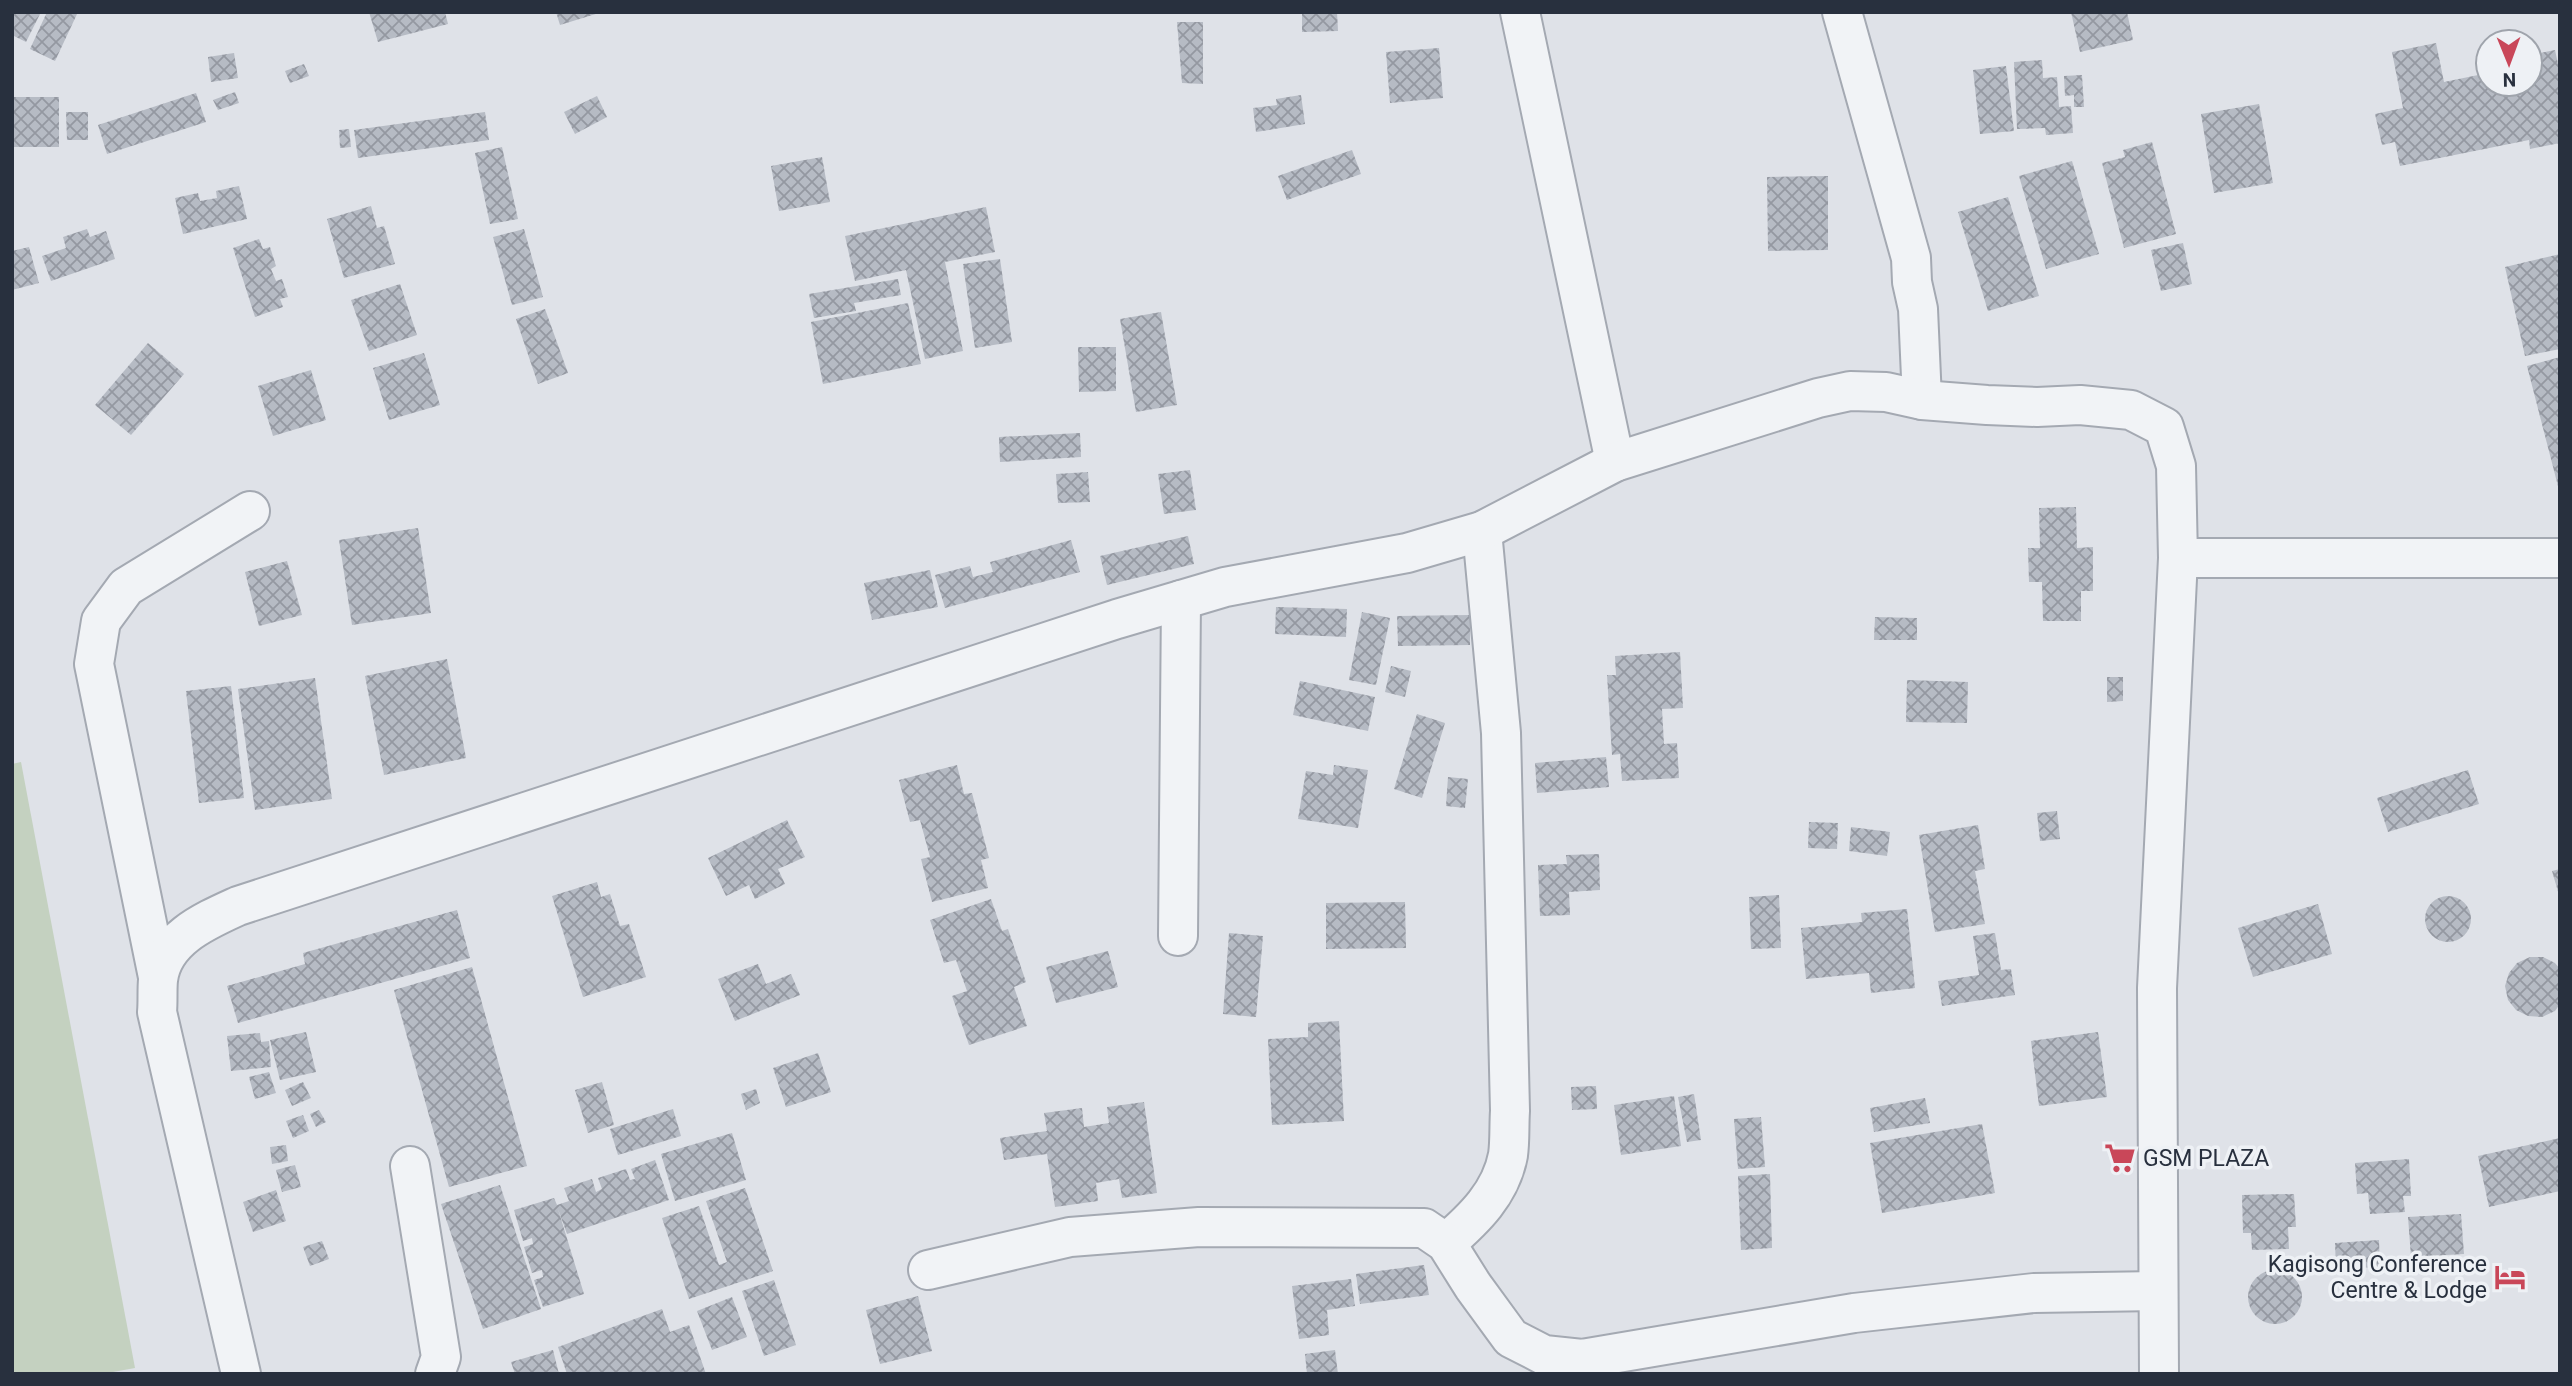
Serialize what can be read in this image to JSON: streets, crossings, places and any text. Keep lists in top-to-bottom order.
{
  "places": {
    "supermarket": ["GSM PLAZA"],
    "hotel": ["Kagisong Conference Centre & Lodge"]
  },
  "north": "bottom"
}
